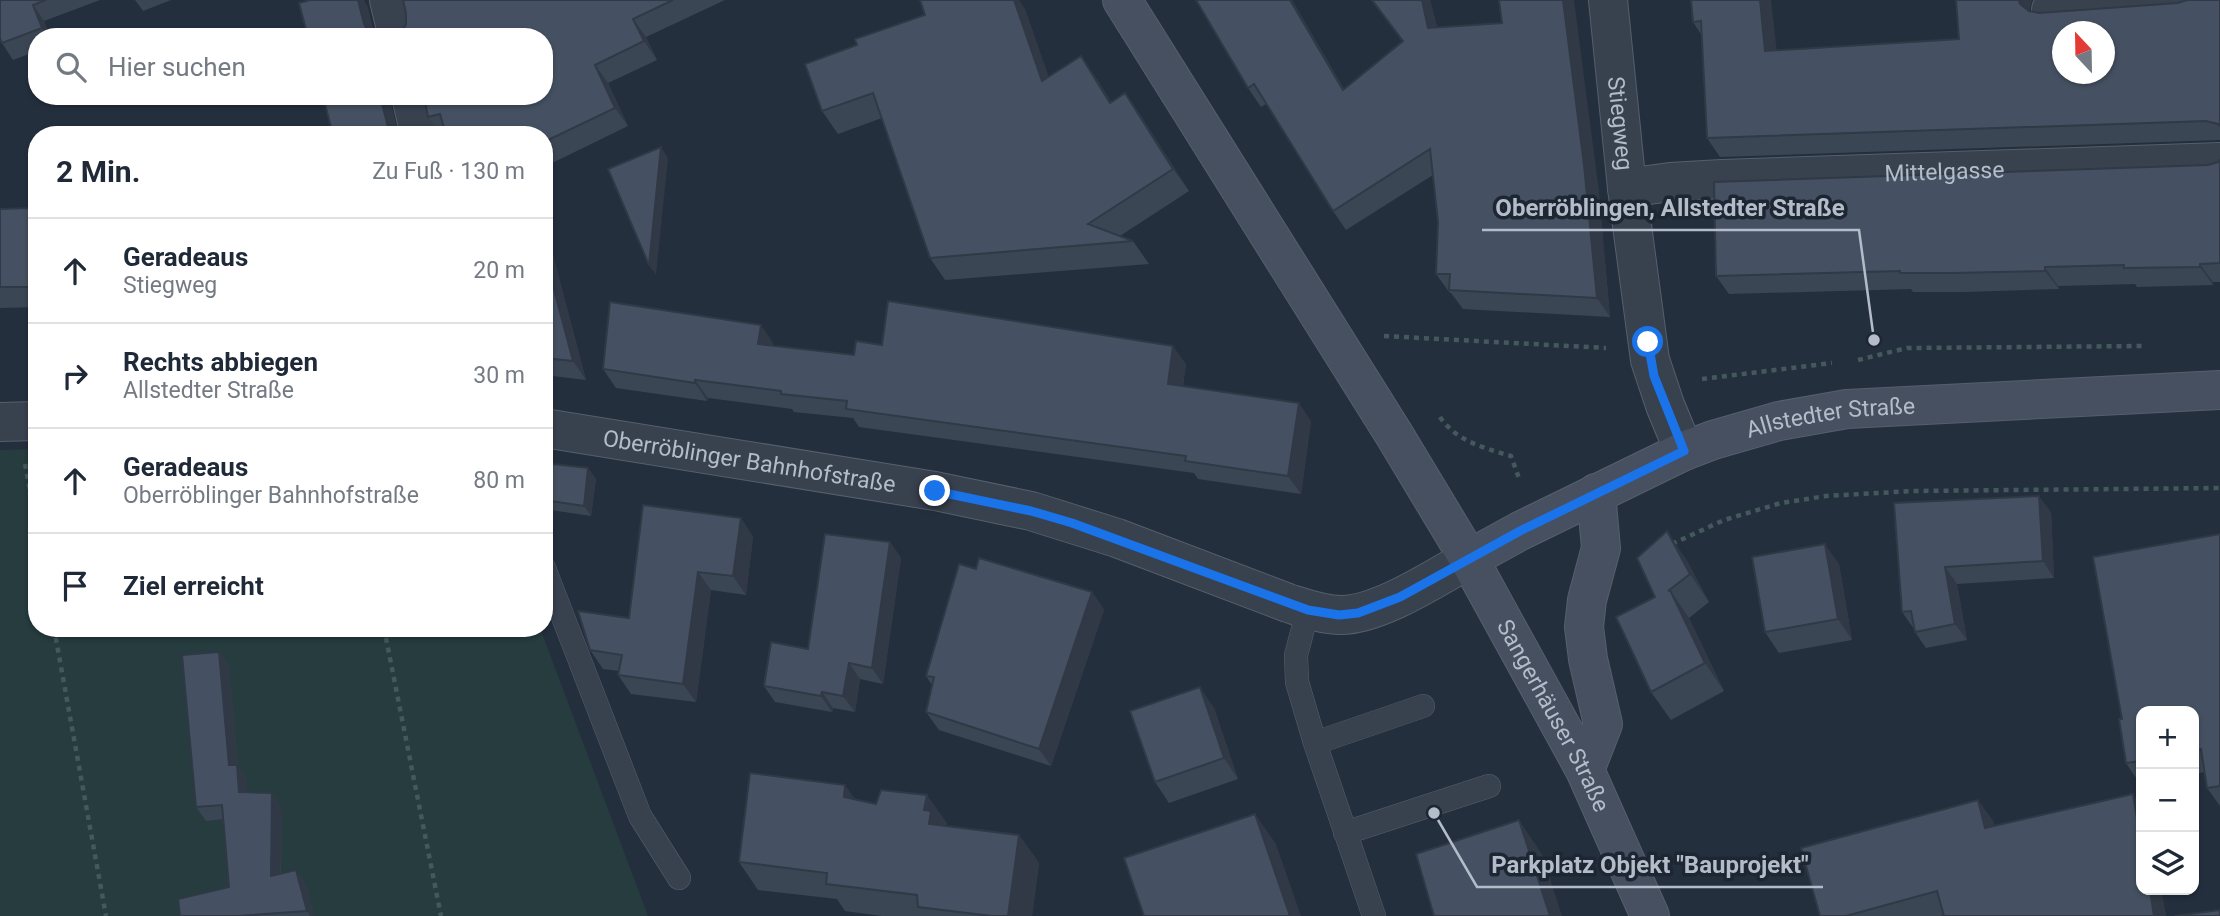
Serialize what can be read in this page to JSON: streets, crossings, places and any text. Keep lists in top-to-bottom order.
{
  "streets": {
    "main road": ["Allstedter Straße", "Sangerhäuser Straße"],
    "street": ["Stiegweg", "Mittelgasse", "Oberröblinger Bahnhofstraße"]
  },
  "crossings": [
    ["Stiegweg", "Mittelgasse"],
    ["Stiegweg", "Allstedter Straße"],
    ["Allstedter Straße", "Oberröblinger Bahnhofstraße"],
    ["Allstedter Straße", "Sangerhäuser Straße"],
    ["Oberröblinger Bahnhofstraße", "Sangerhäuser Straße"]
  ],
  "places": ["Oberröblingen, Allstedter Straße", "Parkplatz Objekt \"Bauprojekt\""],
  "north": "top",
  "page": {
    "search": "Hier suchen",
    "heading": ["2 Min.", "Zu Fuß · 130 m"],
    "list": [
      ["Geradeaus", "Stiegweg", "20 m"],
      ["Rechts abbiegen", "Allstedter Straße", "30 m"],
      ["Geradeaus", "Oberröblinger Bahnhofstraße", "80 m"],
      "Ziel erreicht"
    ],
    "map_buttons": ["+", "−"]
  }
}
